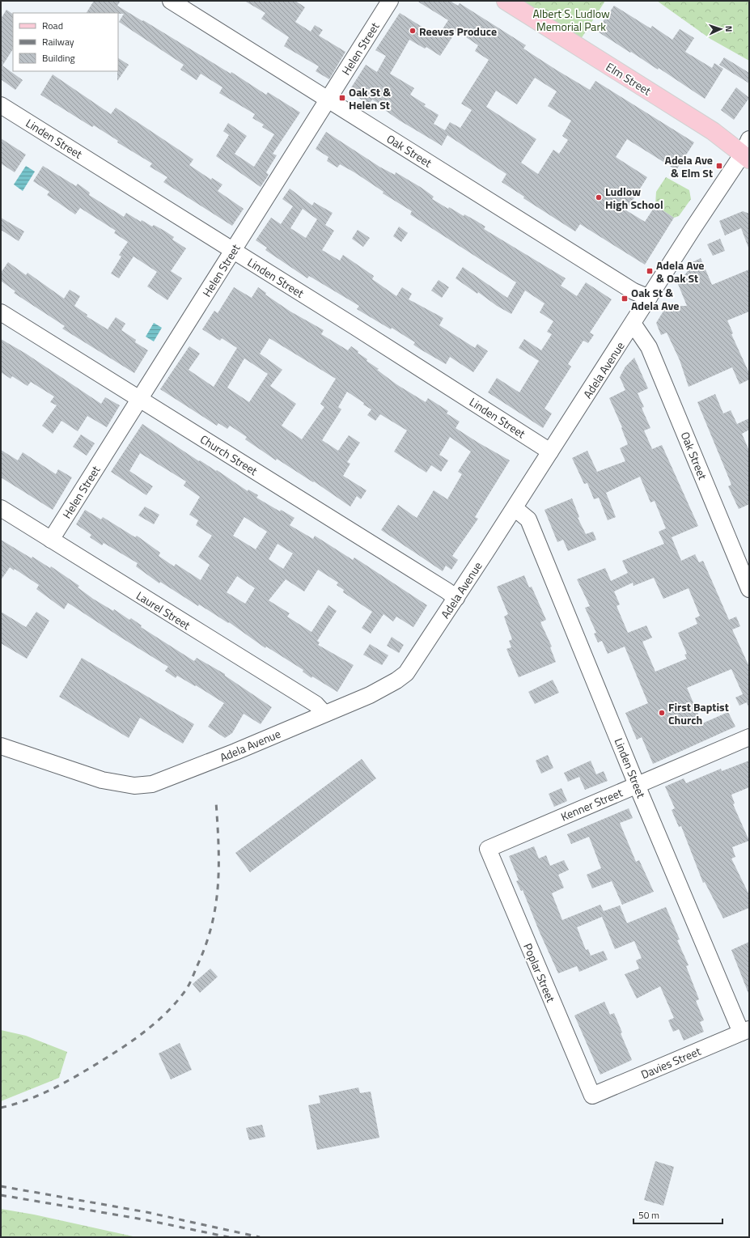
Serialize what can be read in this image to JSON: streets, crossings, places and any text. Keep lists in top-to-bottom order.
{
  "streets": {
    "main road": ["Elm Street"],
    "street": [
      "Helen Street",
      "Linden Street",
      "Oak Street",
      "Adela Avenue",
      "Church Street",
      "Laurel Street",
      "Kenner Street",
      "Poplar Street",
      "Davies Street"
    ]
  },
  "crossings": [
    ["Helen Street", "Linden Street"],
    ["Helen Street", "Oak Street"],
    ["Helen Street", "Church Street"],
    ["Helen Street", "Laurel Street"],
    ["Elm Street", "Adela Avenue"],
    ["Linden Street", "Adela Avenue"],
    ["Linden Street", "Kenner Street"],
    ["Linden Street", "Davies Street"],
    ["Oak Street", "Adela Avenue"],
    ["Adela Avenue", "Church Street"],
    ["Adela Avenue", "Laurel Street"],
    ["Kenner Street", "Poplar Street"],
    ["Poplar Street", "Davies Street"]
  ],
  "parks": ["Albert S. Ludlow Memorial Park"],
  "places": {
    "other": ["Reeves Produce", "Ludlow High School", "First Baptist Church"],
    "transit": [
      "Oak St & Helen St",
      "Adela Ave & Elm St",
      "Adela Ave & Oak St",
      "Oak St & Adela Ave"
    ]
  },
  "legend": ["Road", "Railway", "Building"],
  "scale_bar": "50 m",
  "north": "right"
}
